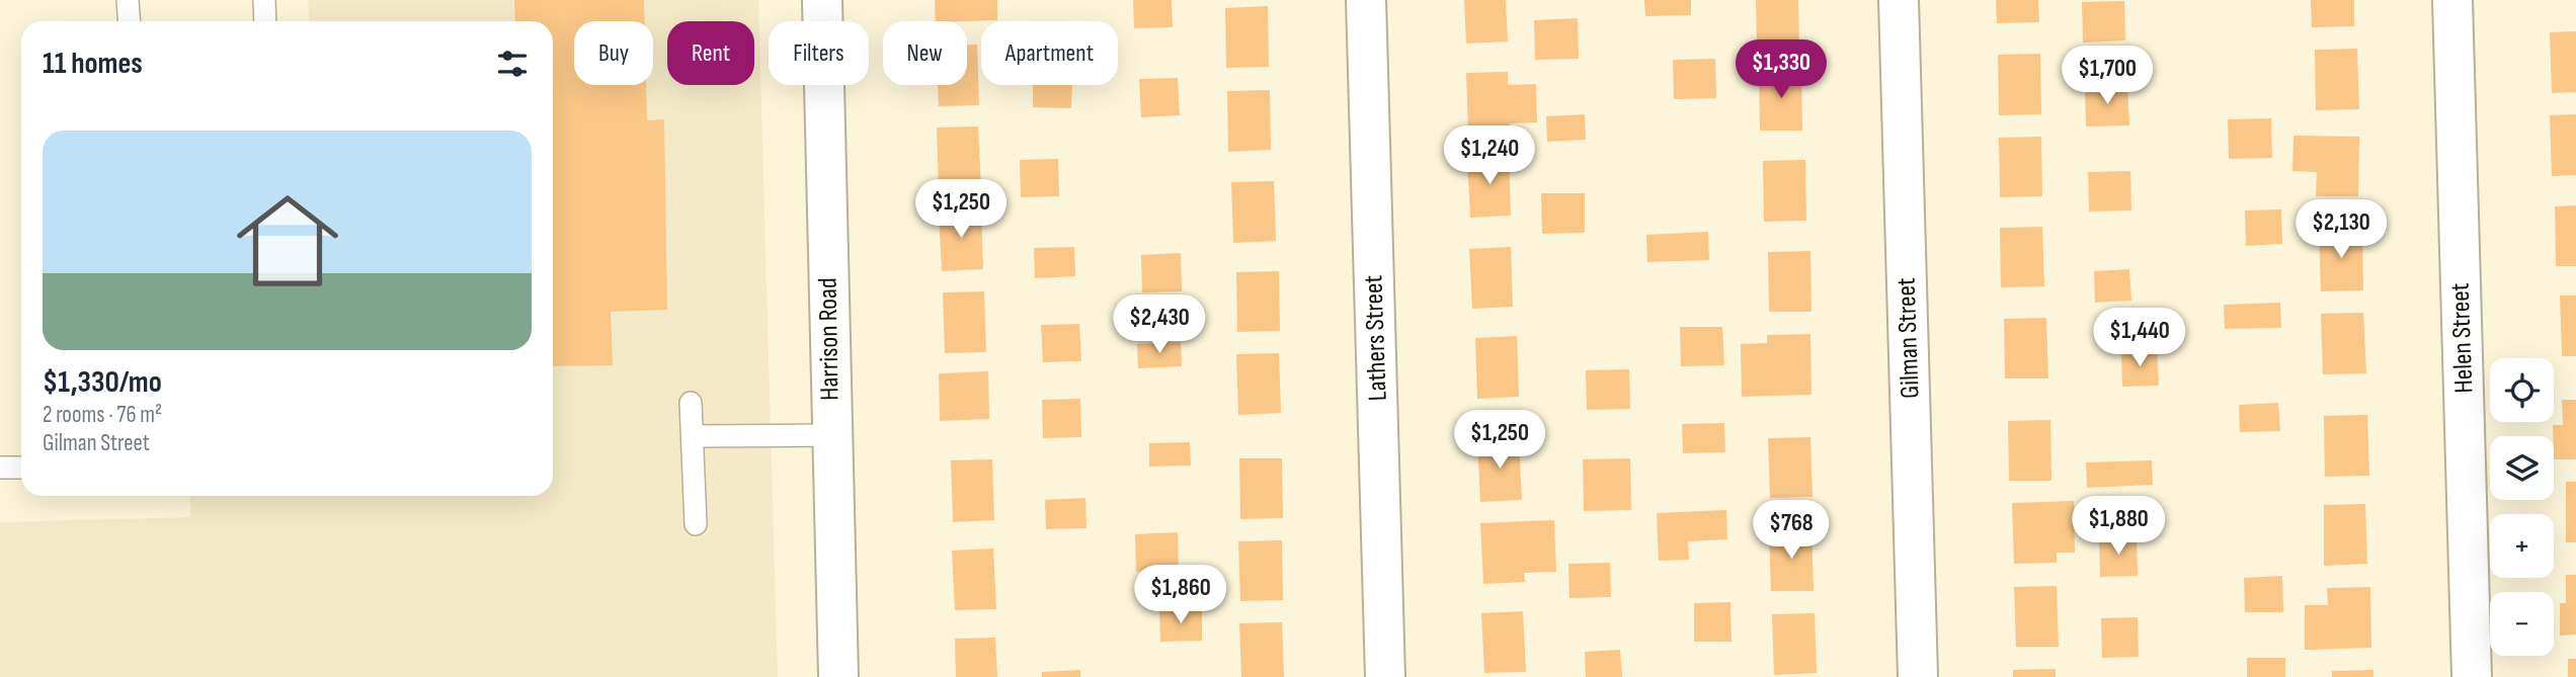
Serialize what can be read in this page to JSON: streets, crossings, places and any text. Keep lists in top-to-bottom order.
{
  "streets": {
    "street": [
      "Lathers Street",
      "Gilman Street",
      "Helen Street",
      "Harrison Road"
    ]
  },
  "page": {
    "chip": [
      "Buy",
      "Rent",
      "Filters",
      "New",
      "Apartment"
    ],
    "heading": "11 homes",
    "price": [
      "$1,330",
      "$1,700",
      "$1,240",
      "$1,250",
      "$2,130",
      "$2,430",
      "$1,440",
      "$1,250",
      "$1,880",
      "$768",
      "$1,860"
    ],
    "list": [
      {
        "name": "$1,330/mo",
        "note": "2 rooms · 76 m² · Gilman Street"
      }
    ],
    "map_buttons": ["+", "−"]
  }
}
